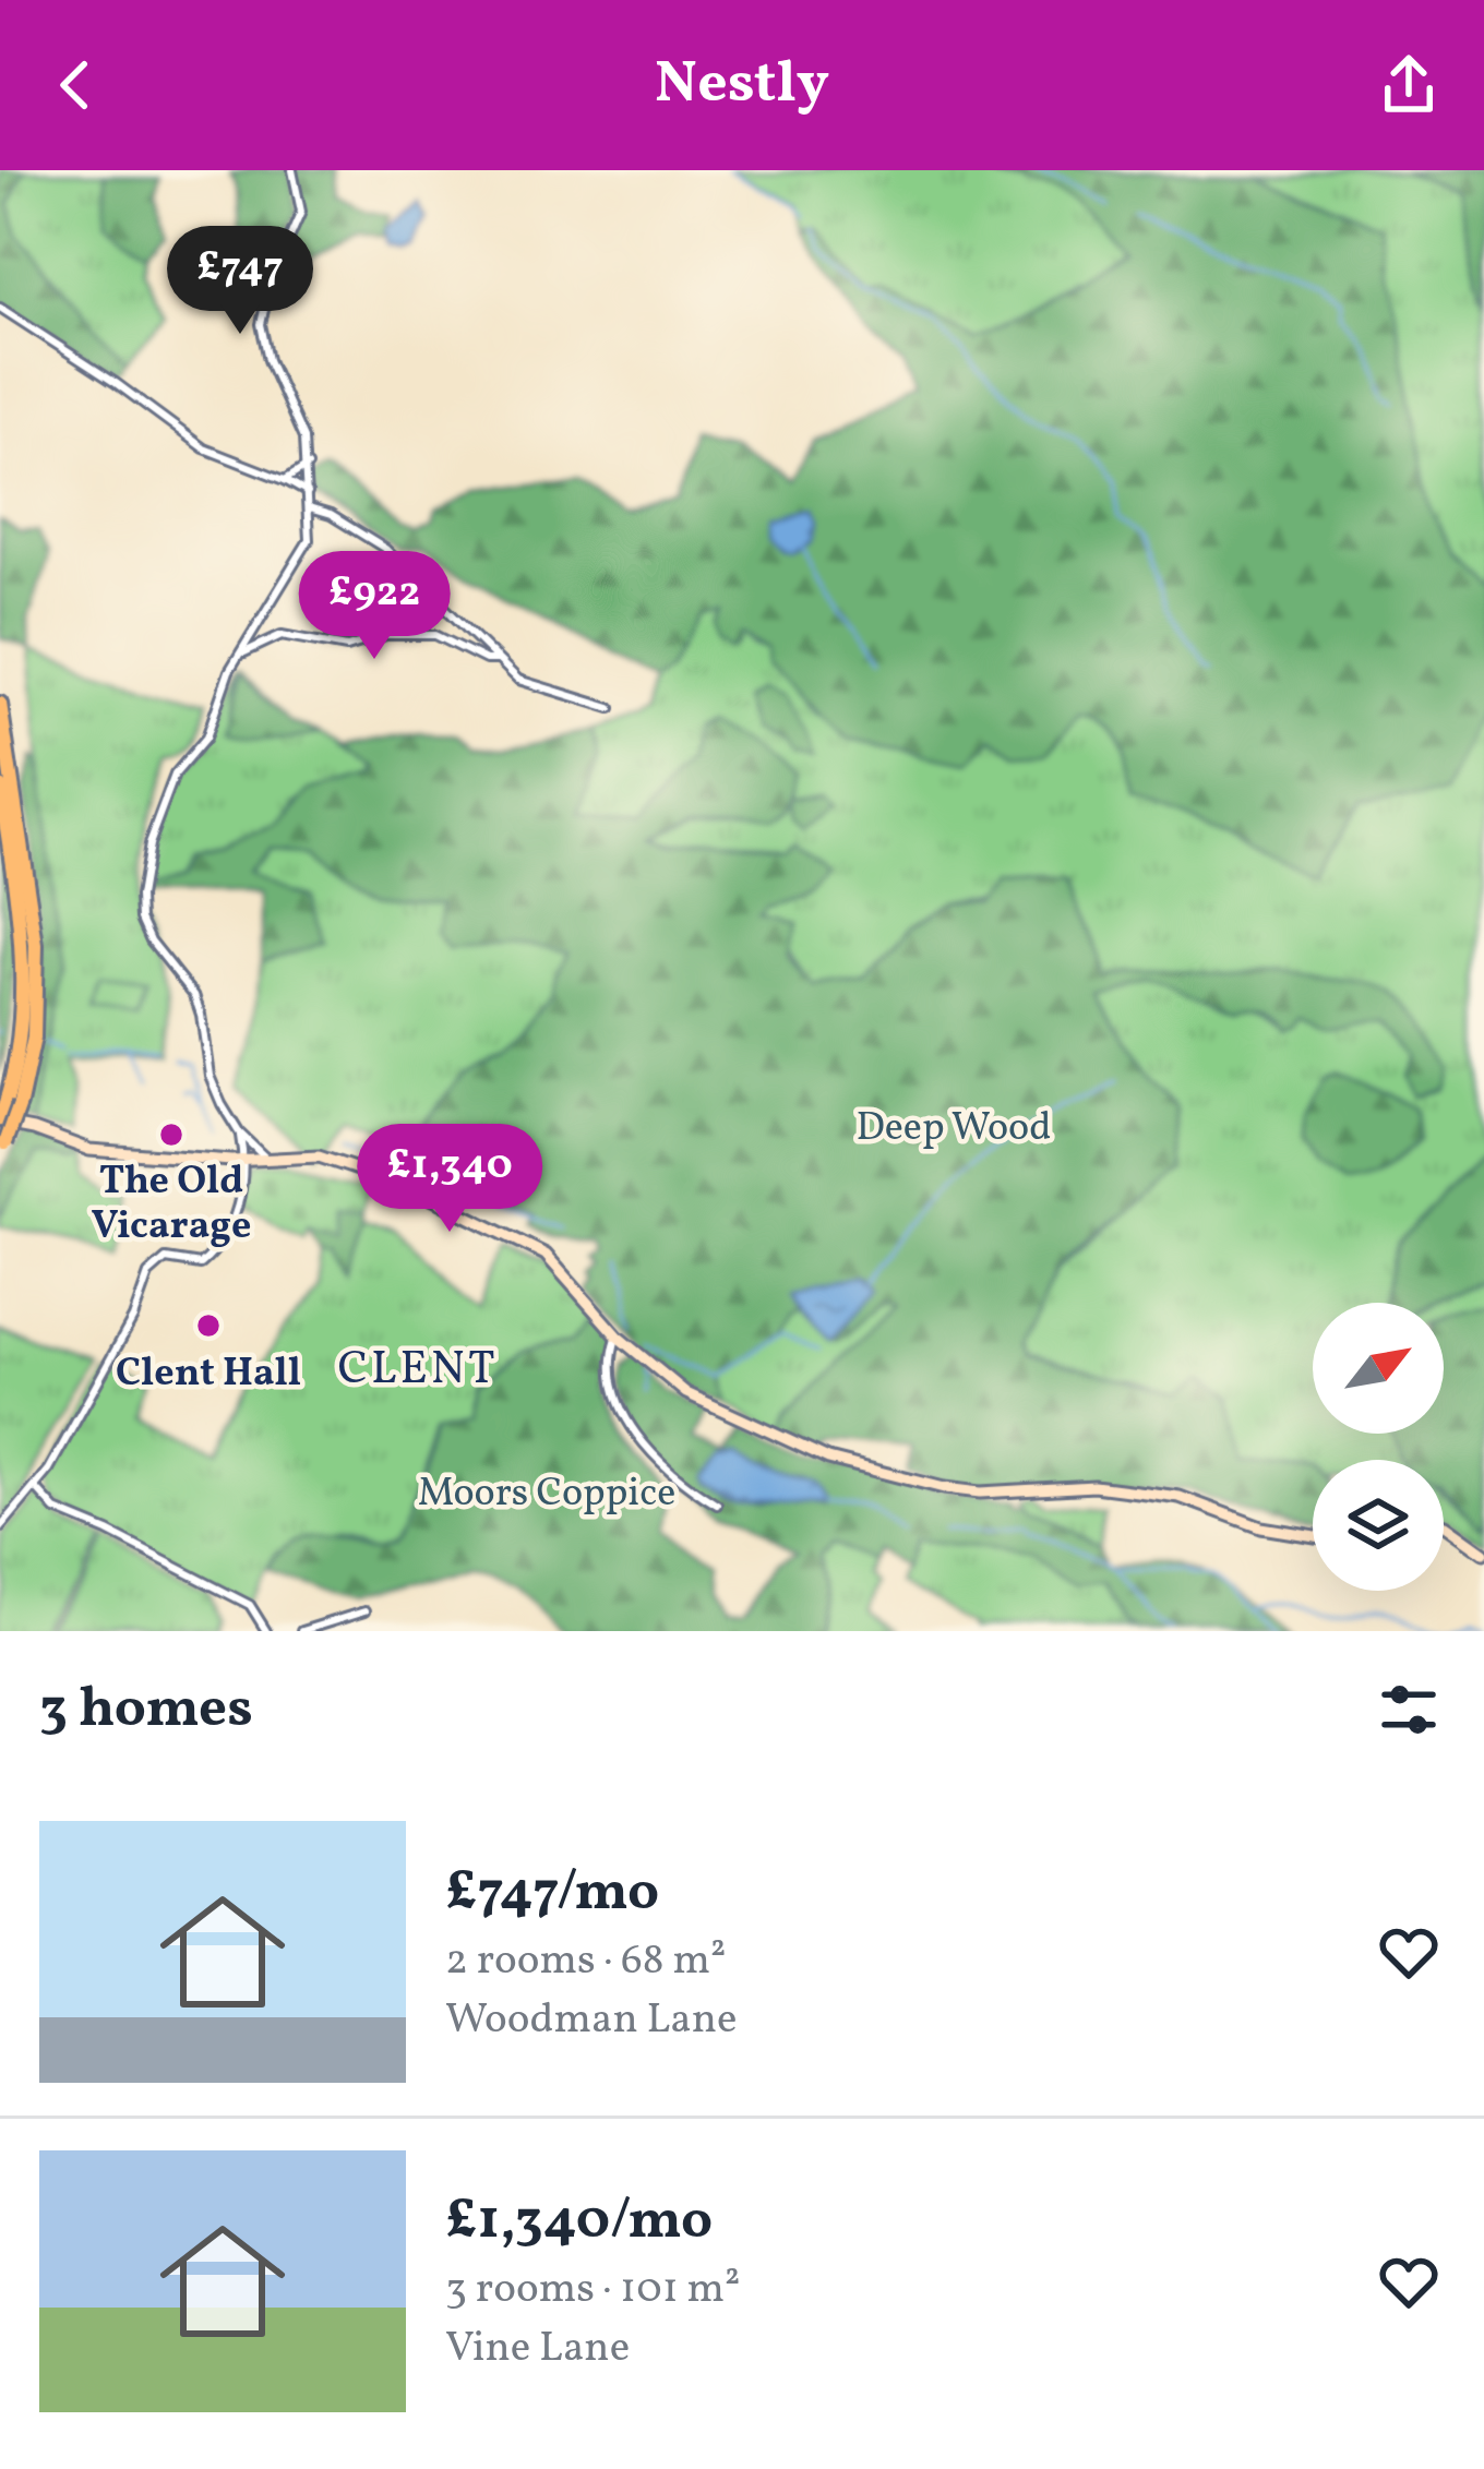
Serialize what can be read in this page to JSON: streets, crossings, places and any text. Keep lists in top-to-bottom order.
{
  "districts": ["CLENT"],
  "parks": ["Deep Wood", "Moors Coppice"],
  "places": ["The Old Vicarage", "Clent Hall"],
  "north": "top right",
  "page": {
    "header": "Nestly",
    "price": ["£747", "£922", "£1,340"],
    "heading": "3 homes",
    "list": [
      {
        "name": "£747/mo",
        "note": "2 rooms · 68 m² · Woodman Lane"
      },
      {
        "name": "£1,340/mo",
        "note": "3 rooms · 101 m² · Vine Lane"
      }
    ]
  }
}
